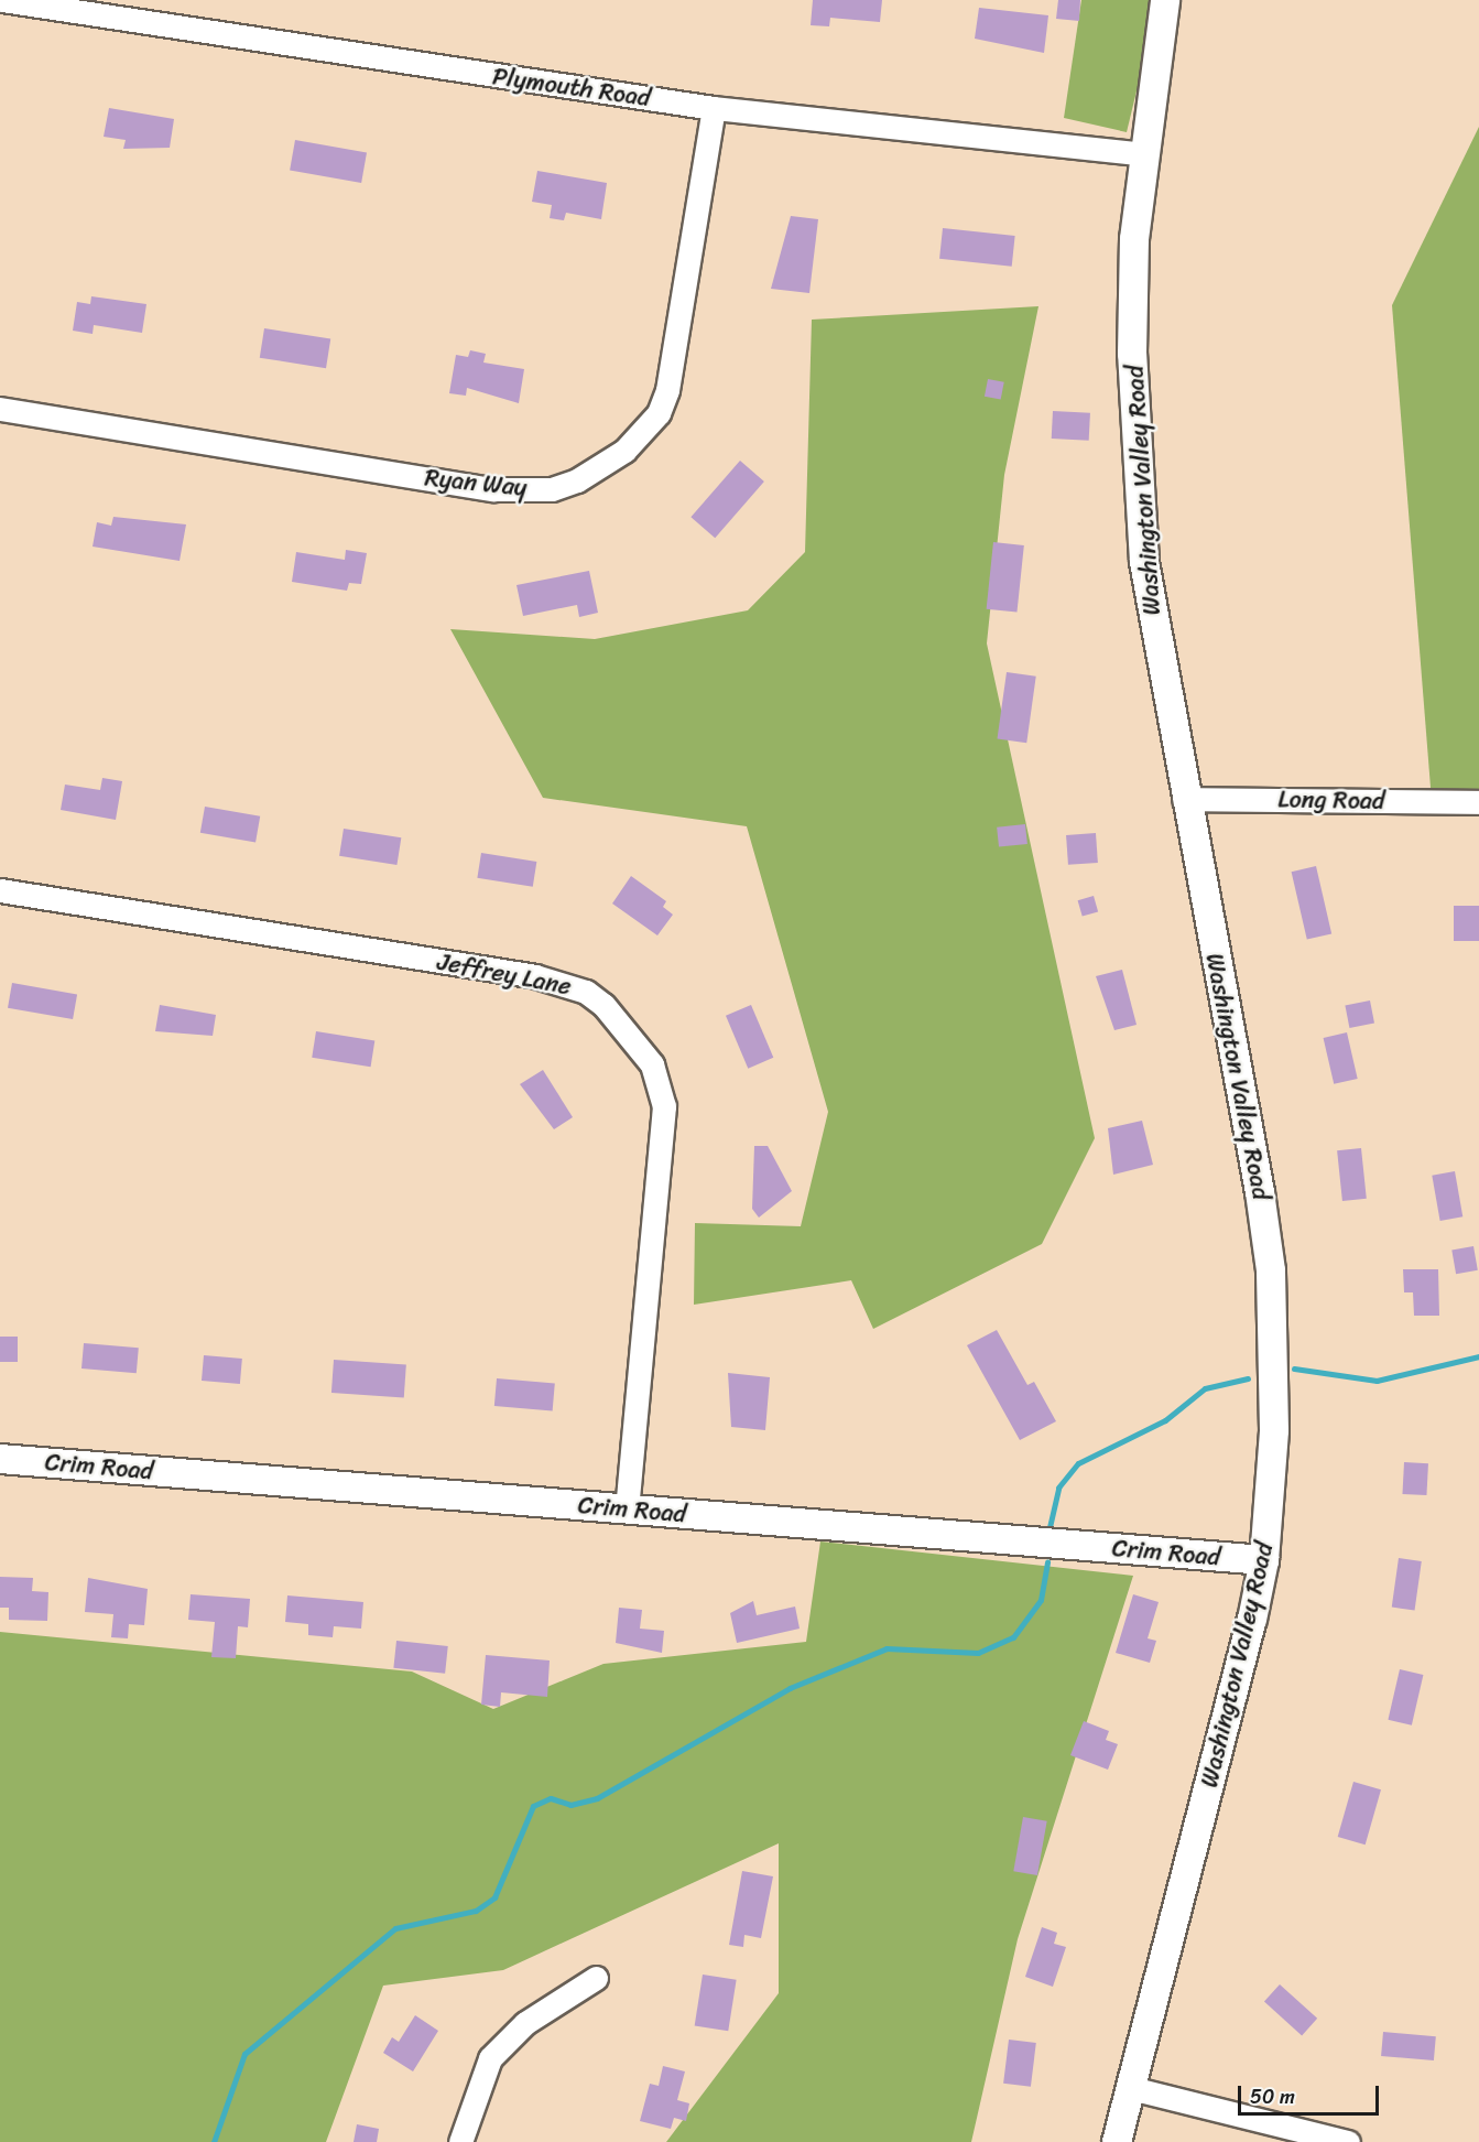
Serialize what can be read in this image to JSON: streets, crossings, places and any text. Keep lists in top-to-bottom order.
{
  "streets": {
    "street": [
      "Plymouth Road",
      "Ryan Way",
      "Washington Valley Road",
      "Long Road",
      "Jeffrey Lane",
      "Crim Road"
    ]
  },
  "crossings": [
    ["Plymouth Road", "Ryan Way"],
    ["Plymouth Road", "Washington Valley Road"],
    ["Washington Valley Road", "Long Road"],
    ["Washington Valley Road", "Crim Road"],
    ["Jeffrey Lane", "Crim Road"]
  ],
  "scale_bar": "50 m"
}
